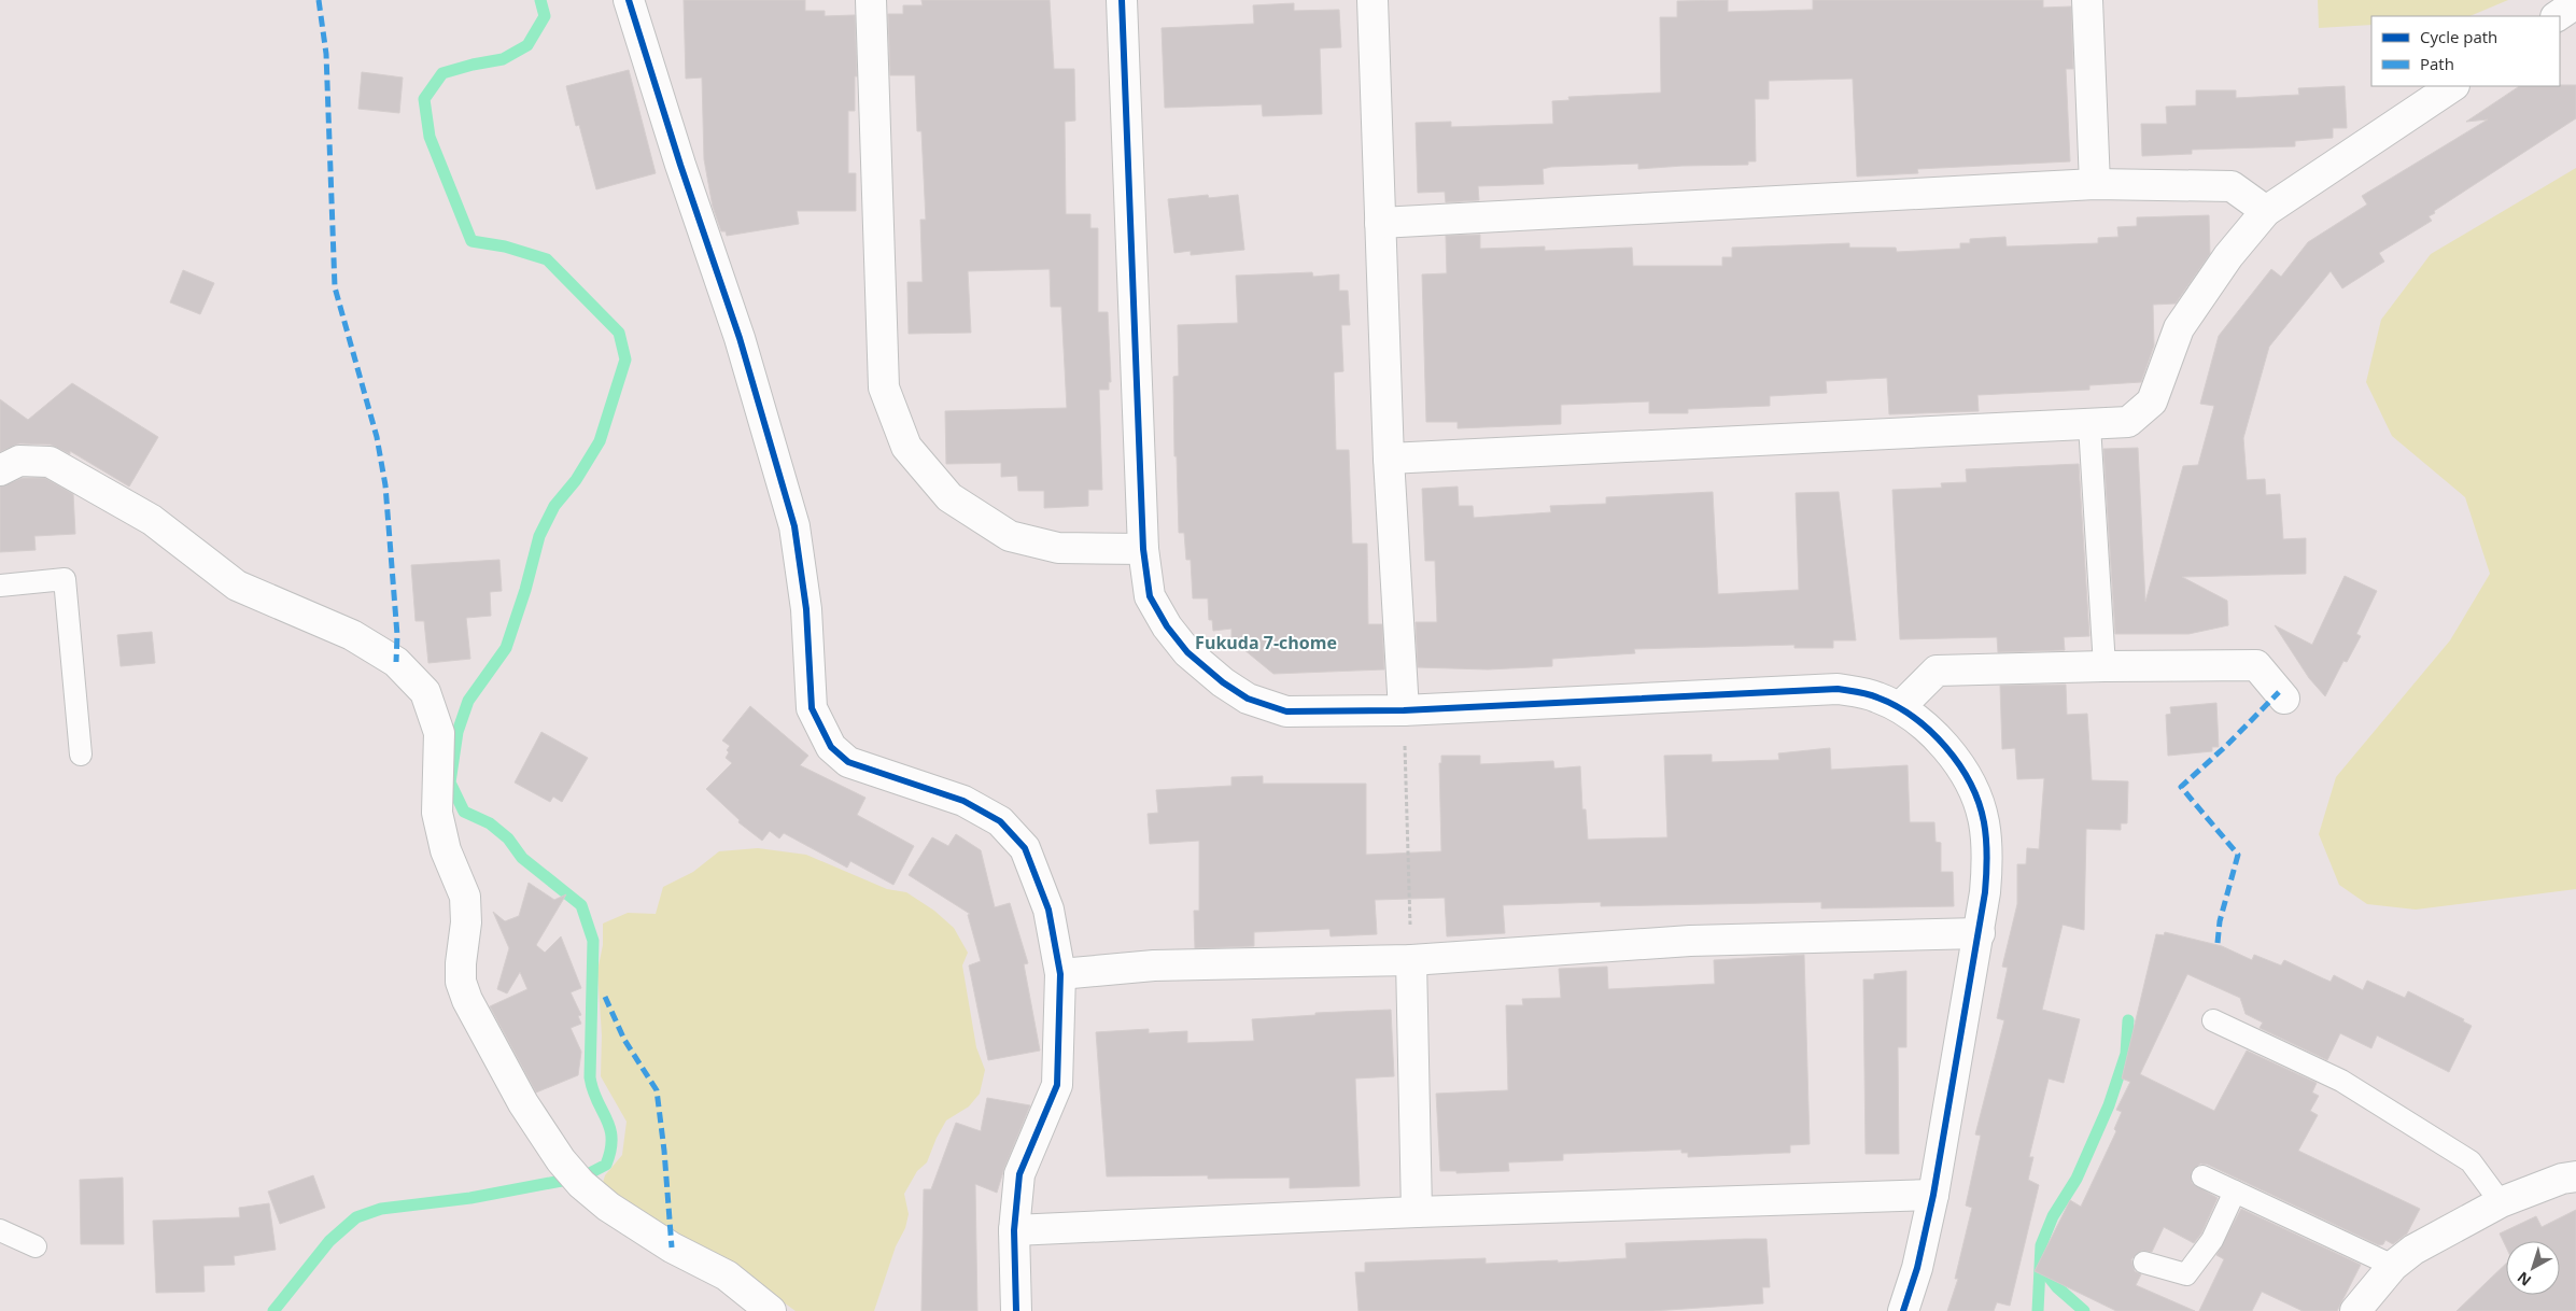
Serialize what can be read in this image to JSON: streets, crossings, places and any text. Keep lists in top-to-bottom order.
{
  "districts": ["Fukuda 7-chome"],
  "legend": ["Cycle path", "Path"],
  "north": "bottom left"
}
